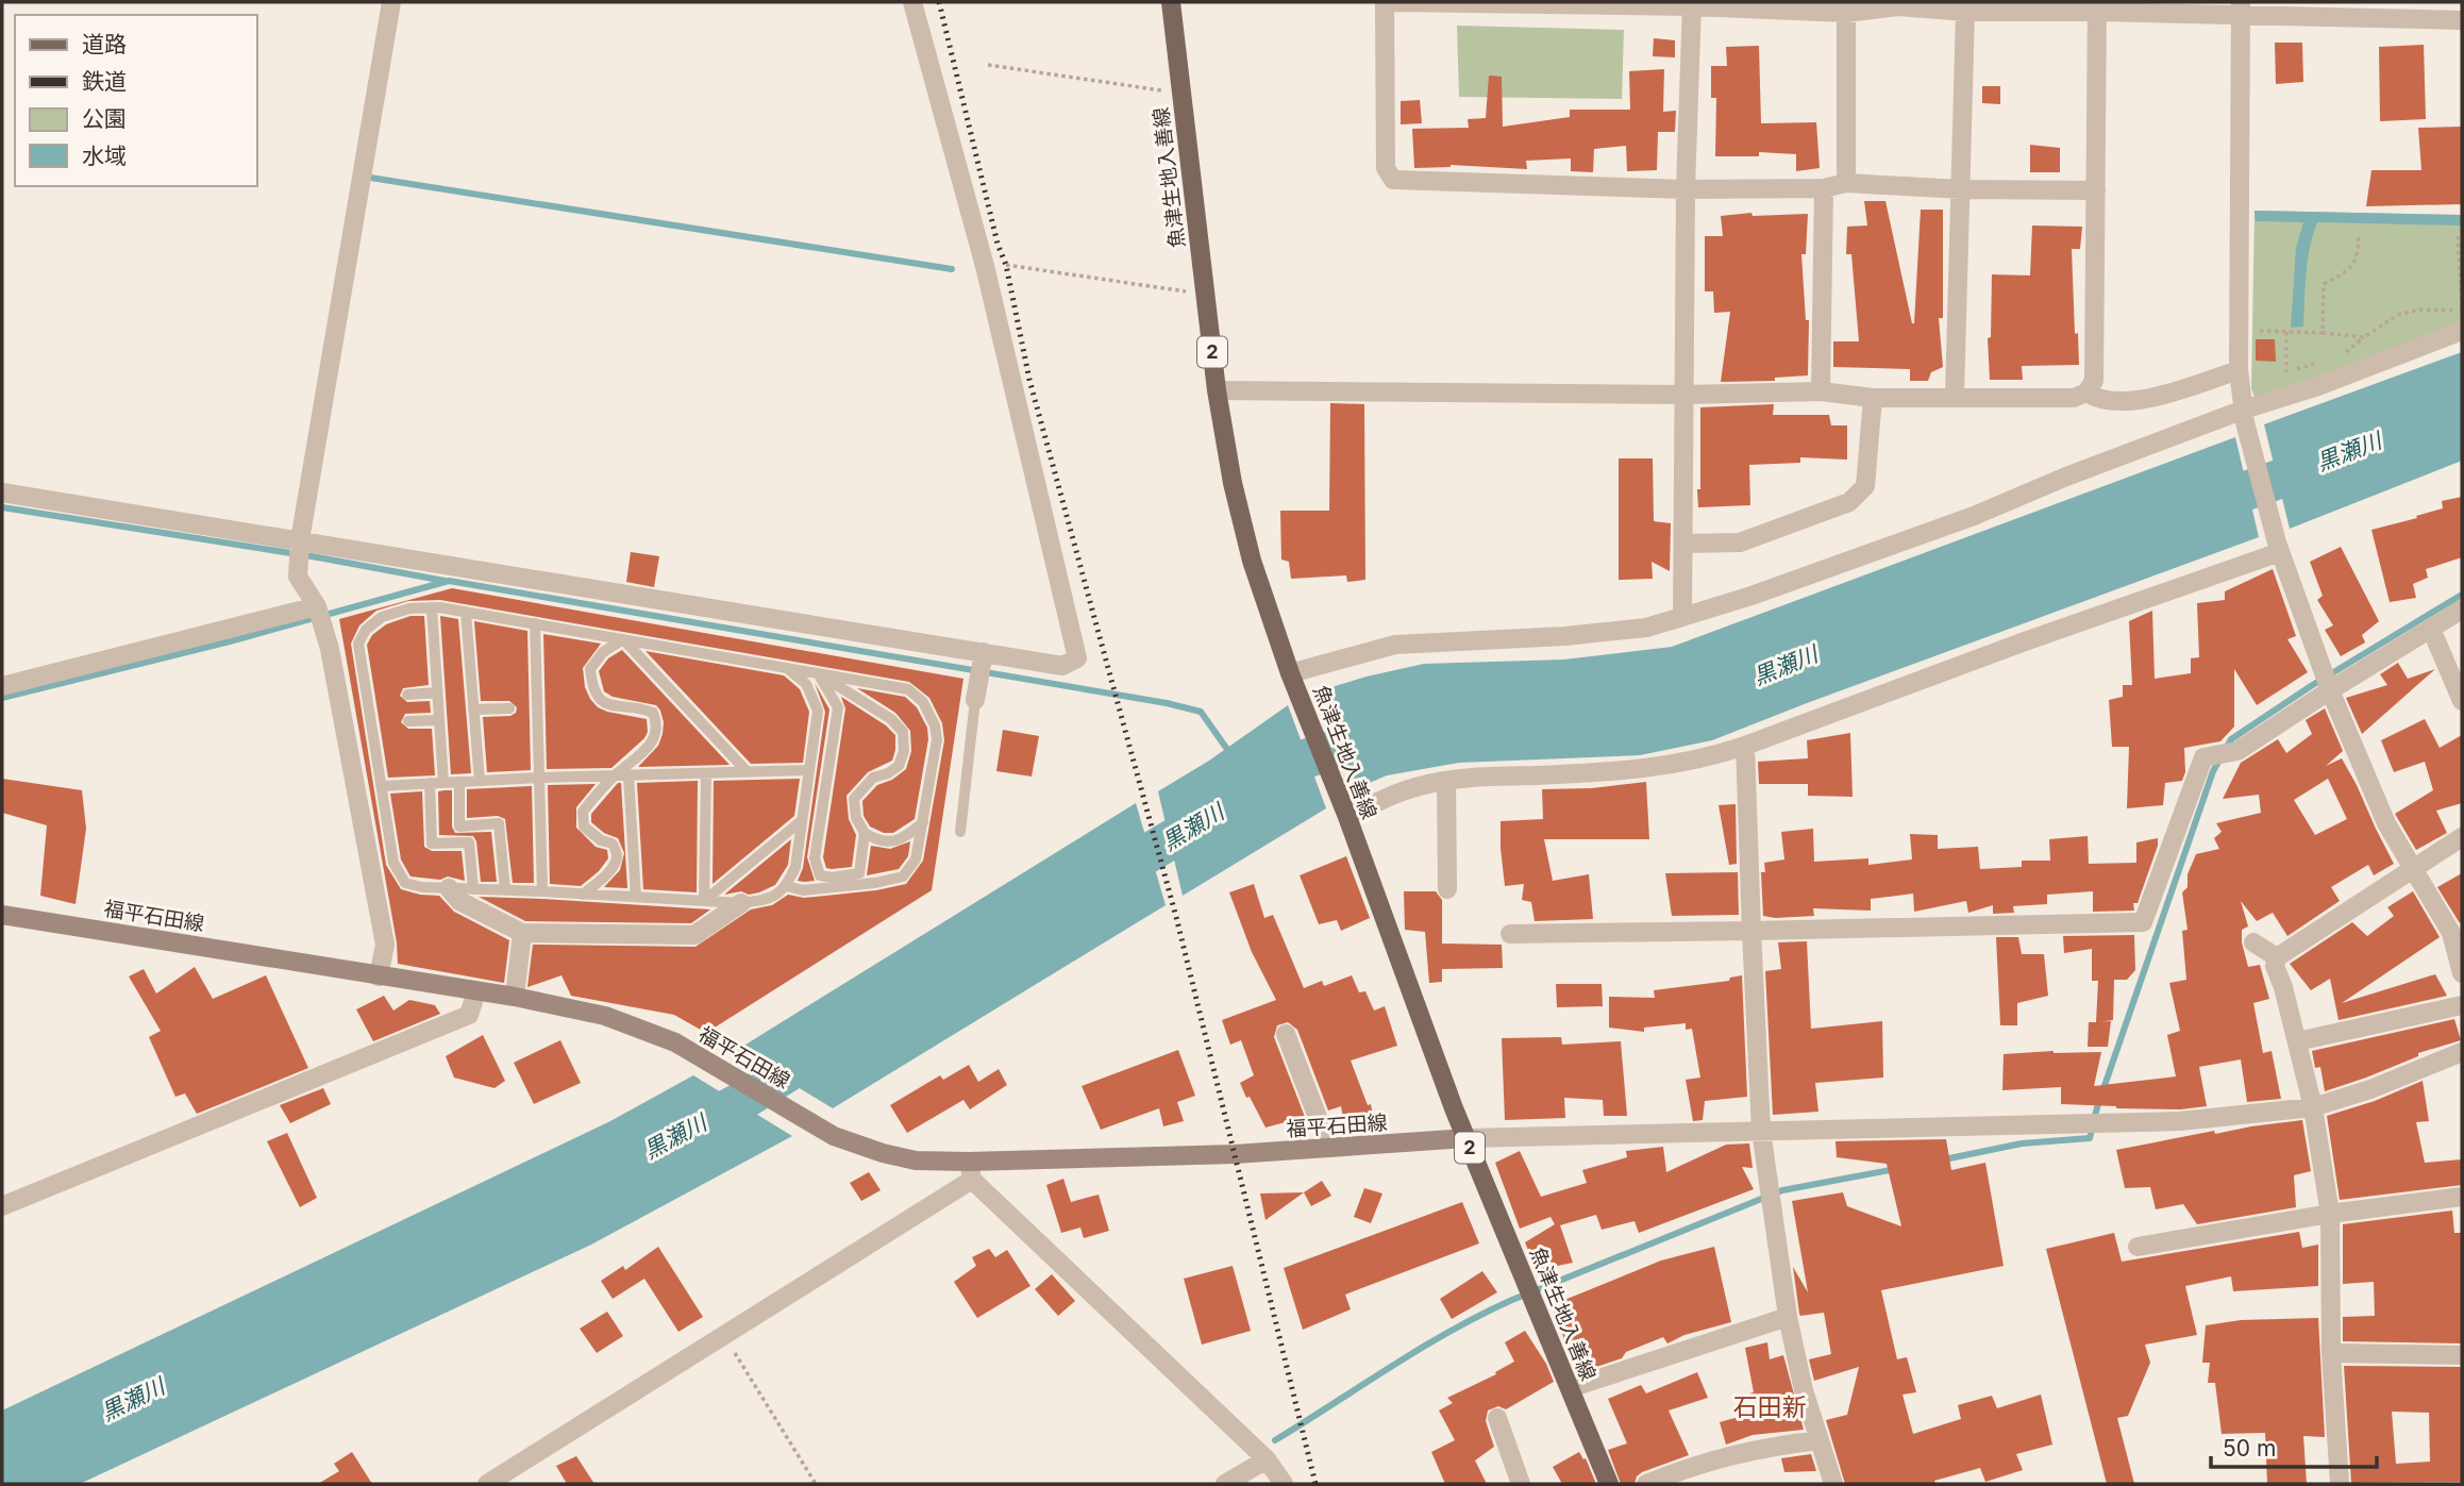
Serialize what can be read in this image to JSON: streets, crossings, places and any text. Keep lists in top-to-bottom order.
{
  "streets": {
    "main road": ["魚津生地入善線", "2", "福平石田線"]
  },
  "crossings": [
    ["魚津生地入善線", "福平石田線"]
  ],
  "districts": ["石田新"],
  "water": ["黒瀬川"],
  "legend": [
    "道路",
    "鉄道",
    "公園",
    "水域"
  ],
  "scale_bar": "50 m"
}
